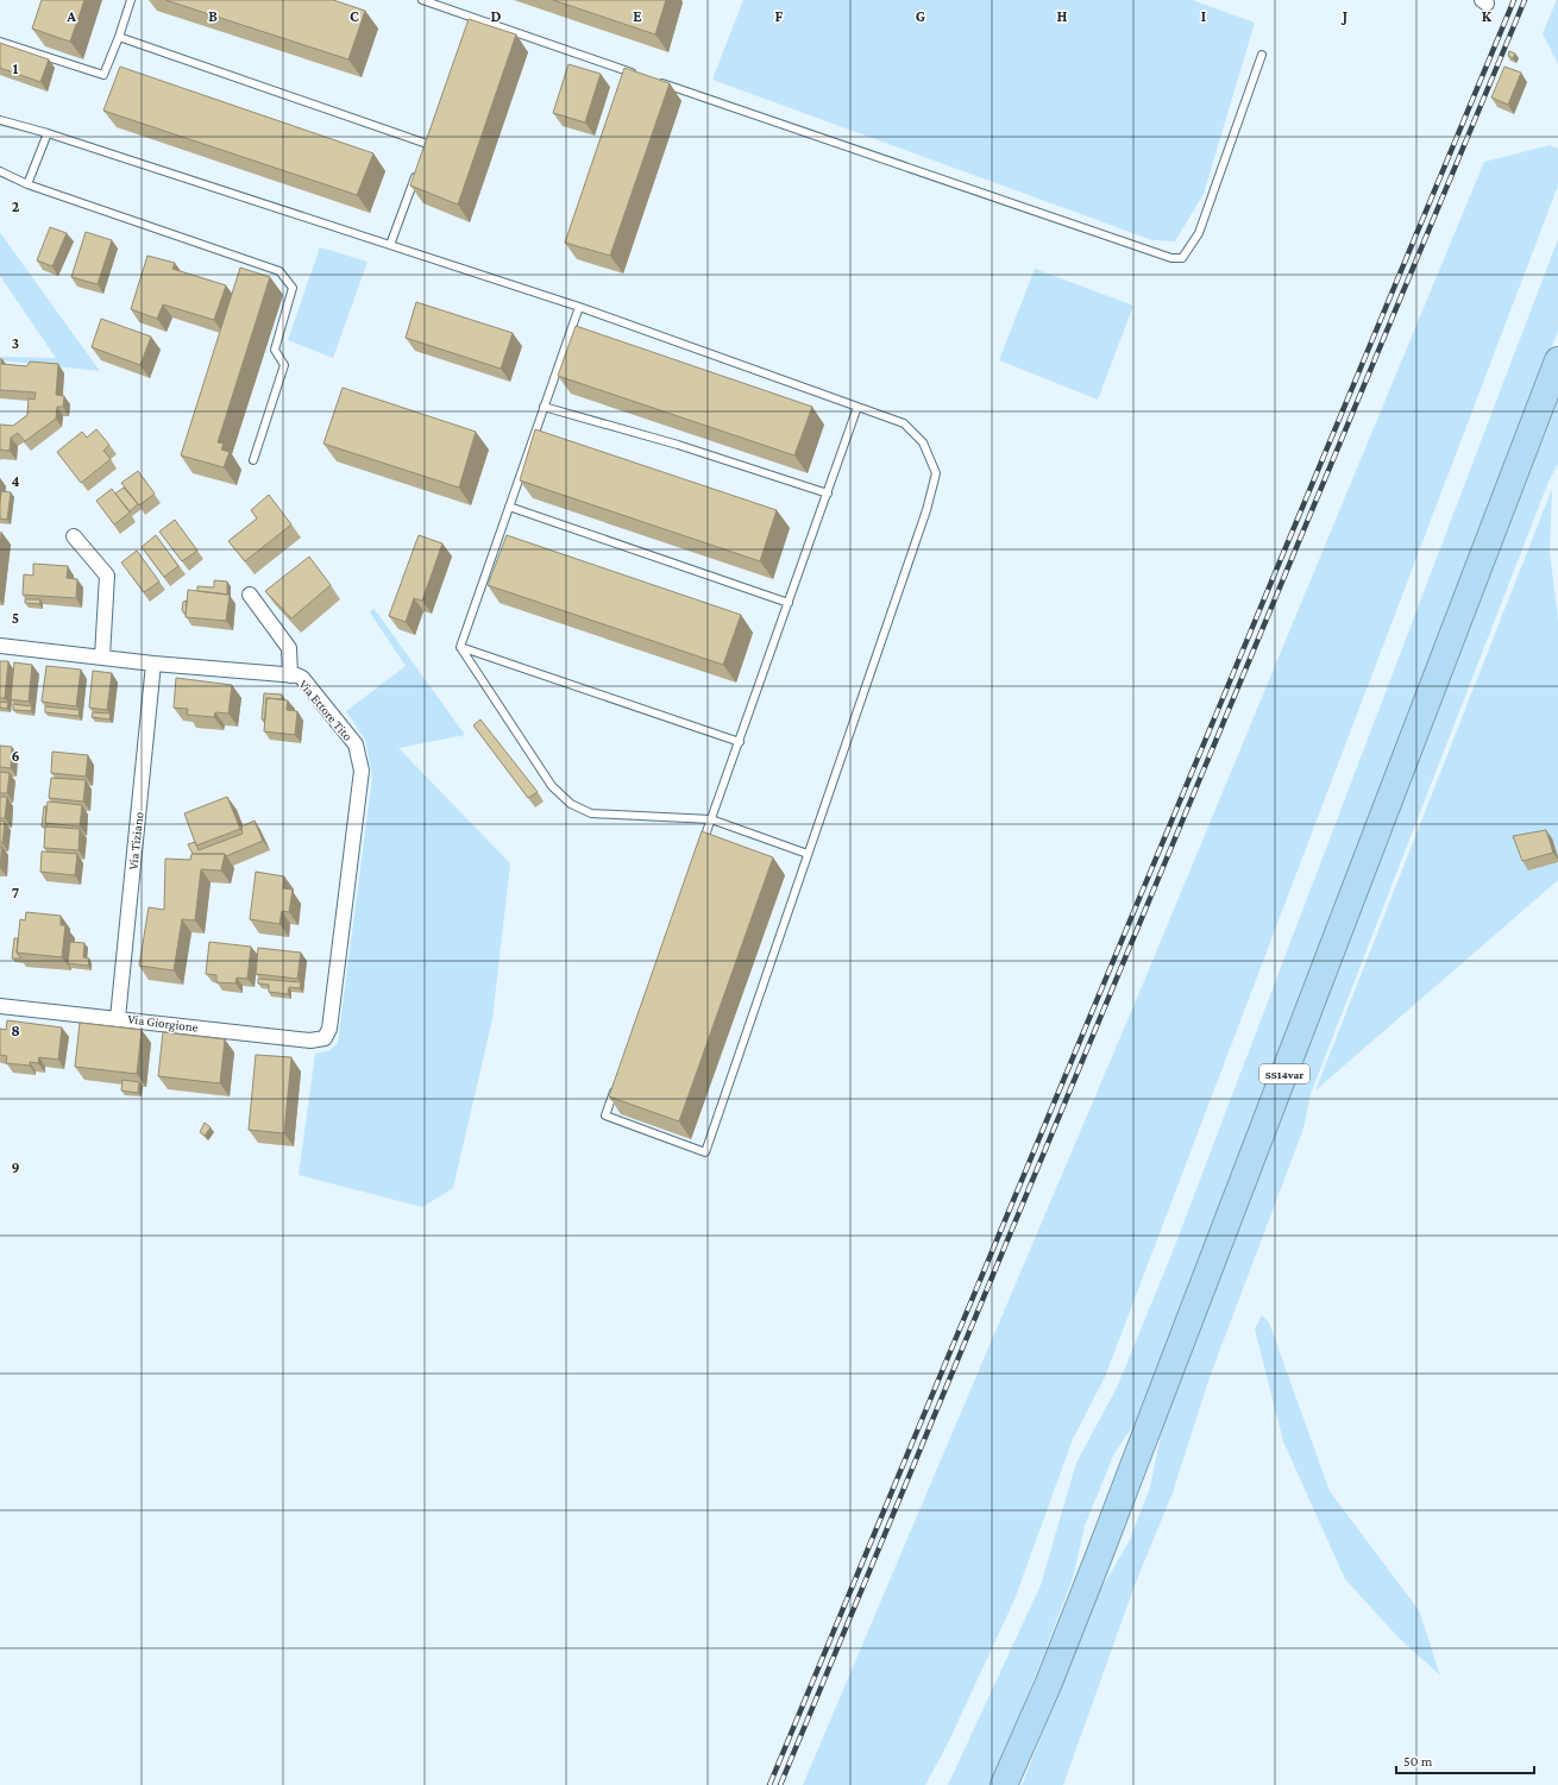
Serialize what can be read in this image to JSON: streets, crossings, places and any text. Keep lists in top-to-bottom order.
{
  "streets": {
    "highway": ["SS14var"],
    "street": ["Via Ettore Tito", "Via Tiziano", "Via Giorgione"]
  },
  "crossings": [
    ["Via Ettore Tito", "Via Tiziano"],
    ["Via Ettore Tito", "Via Giorgione"],
    ["Via Tiziano", "Via Giorgione"]
  ],
  "scale_bar": "50 m",
  "grid": {
    "columns": [
      "A",
      "B",
      "C",
      "D",
      "E",
      "F",
      "G",
      "H",
      "I",
      "J",
      "K"
    ],
    "rows": [
      "1",
      "2",
      "3",
      "4",
      "5",
      "6",
      "7",
      "8",
      "9"
    ]
  }
}
